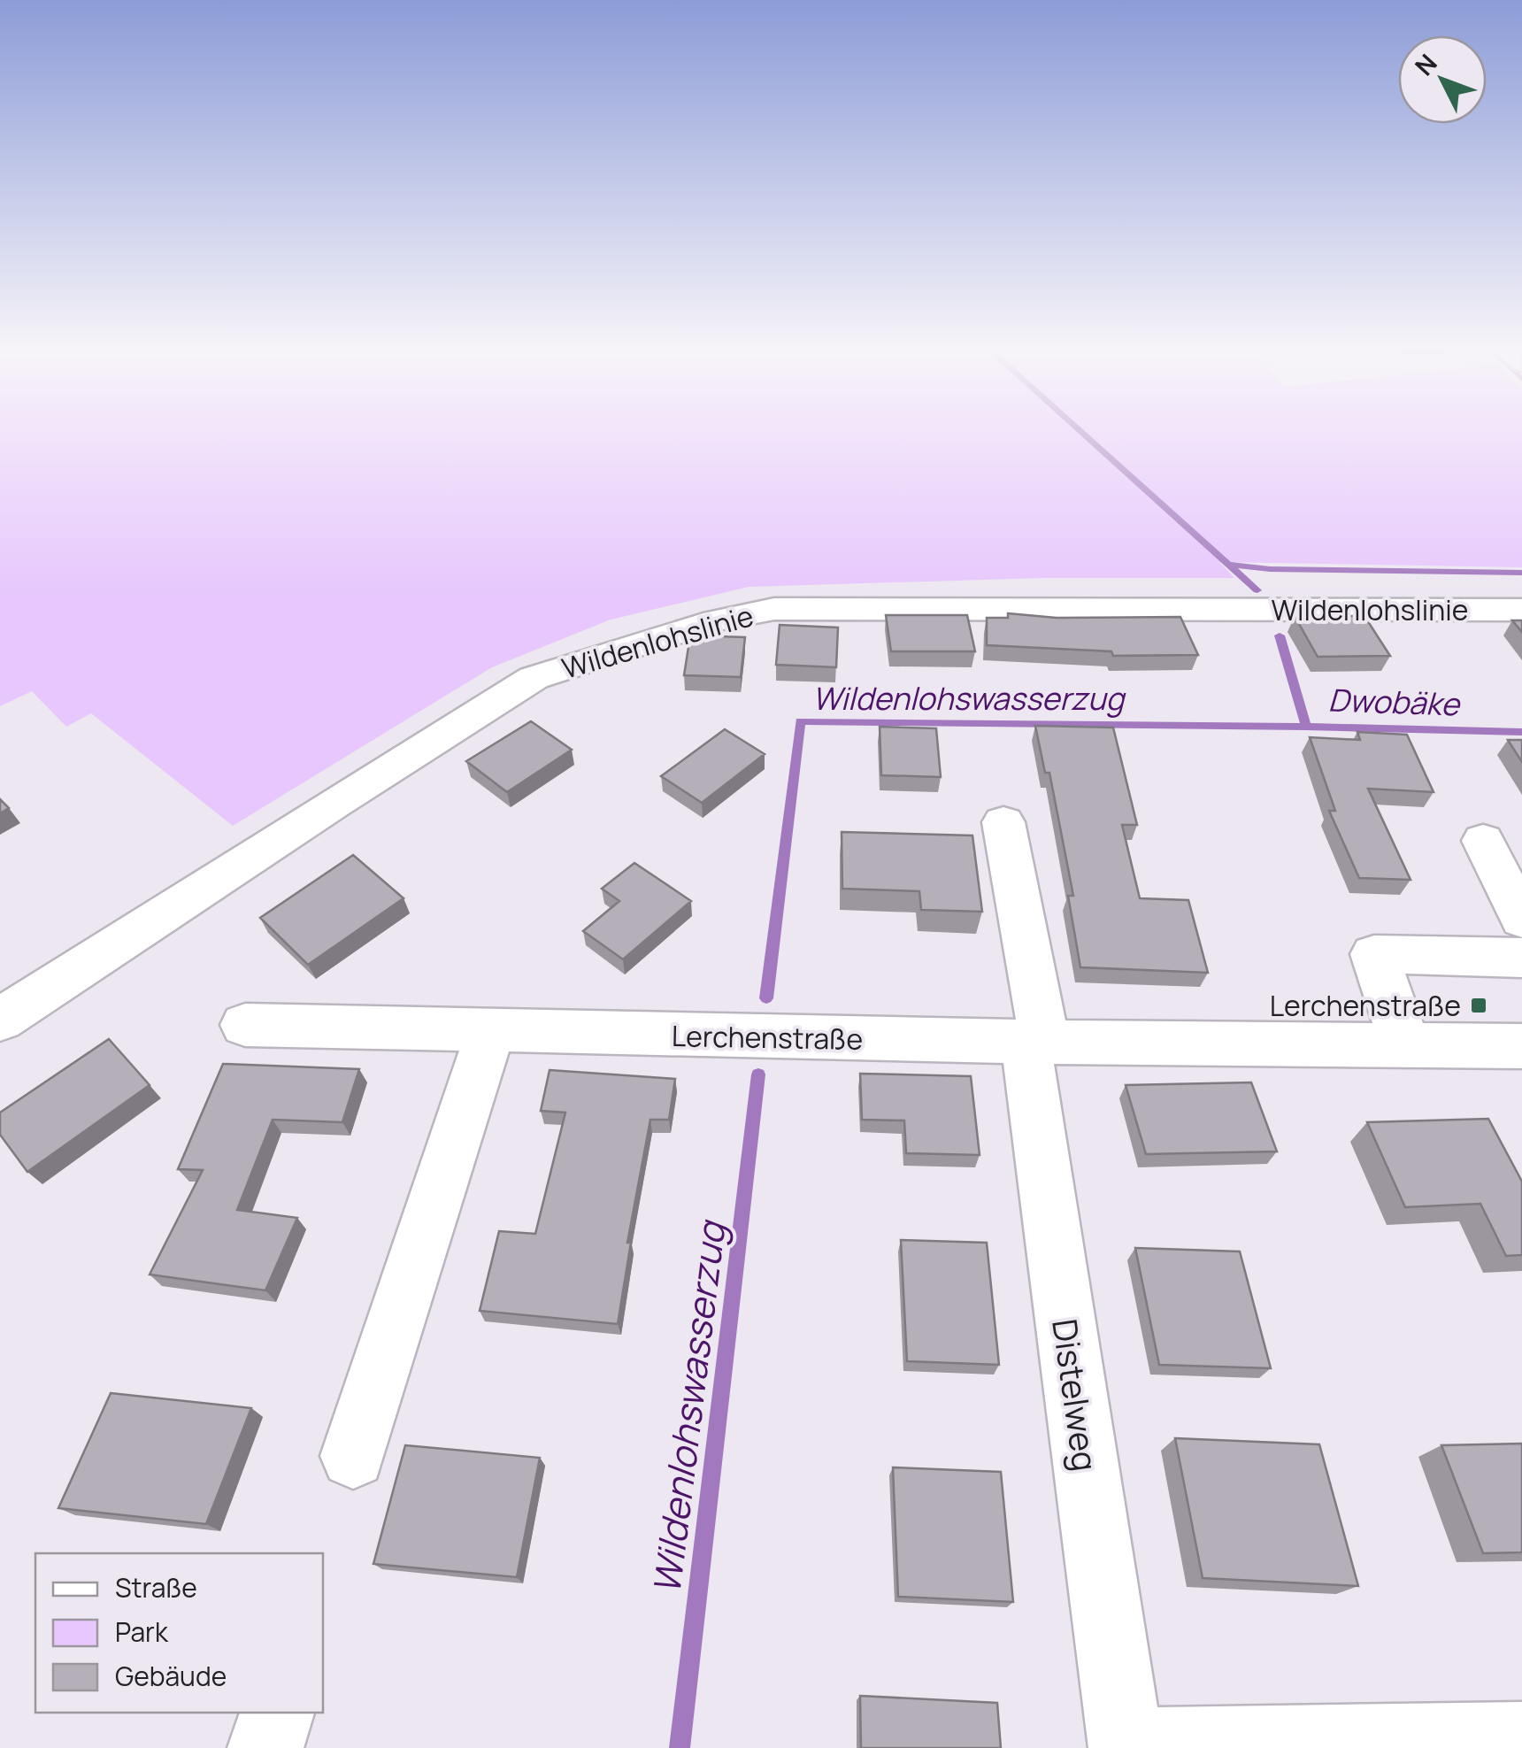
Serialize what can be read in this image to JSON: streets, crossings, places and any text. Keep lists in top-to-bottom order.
{
  "streets": {
    "street": ["Wildenlohslinie", "Lerchenstraße", "Distelweg"]
  },
  "crossings": [
    ["Lerchenstraße", "Distelweg"]
  ],
  "water": ["Wildenlohswasserzug", "Dwobäke"],
  "places": {
    "transit": ["Lerchenstraße"]
  },
  "legend": ["Straße", "Park", "Gebäude"],
  "north": "top left"
}
